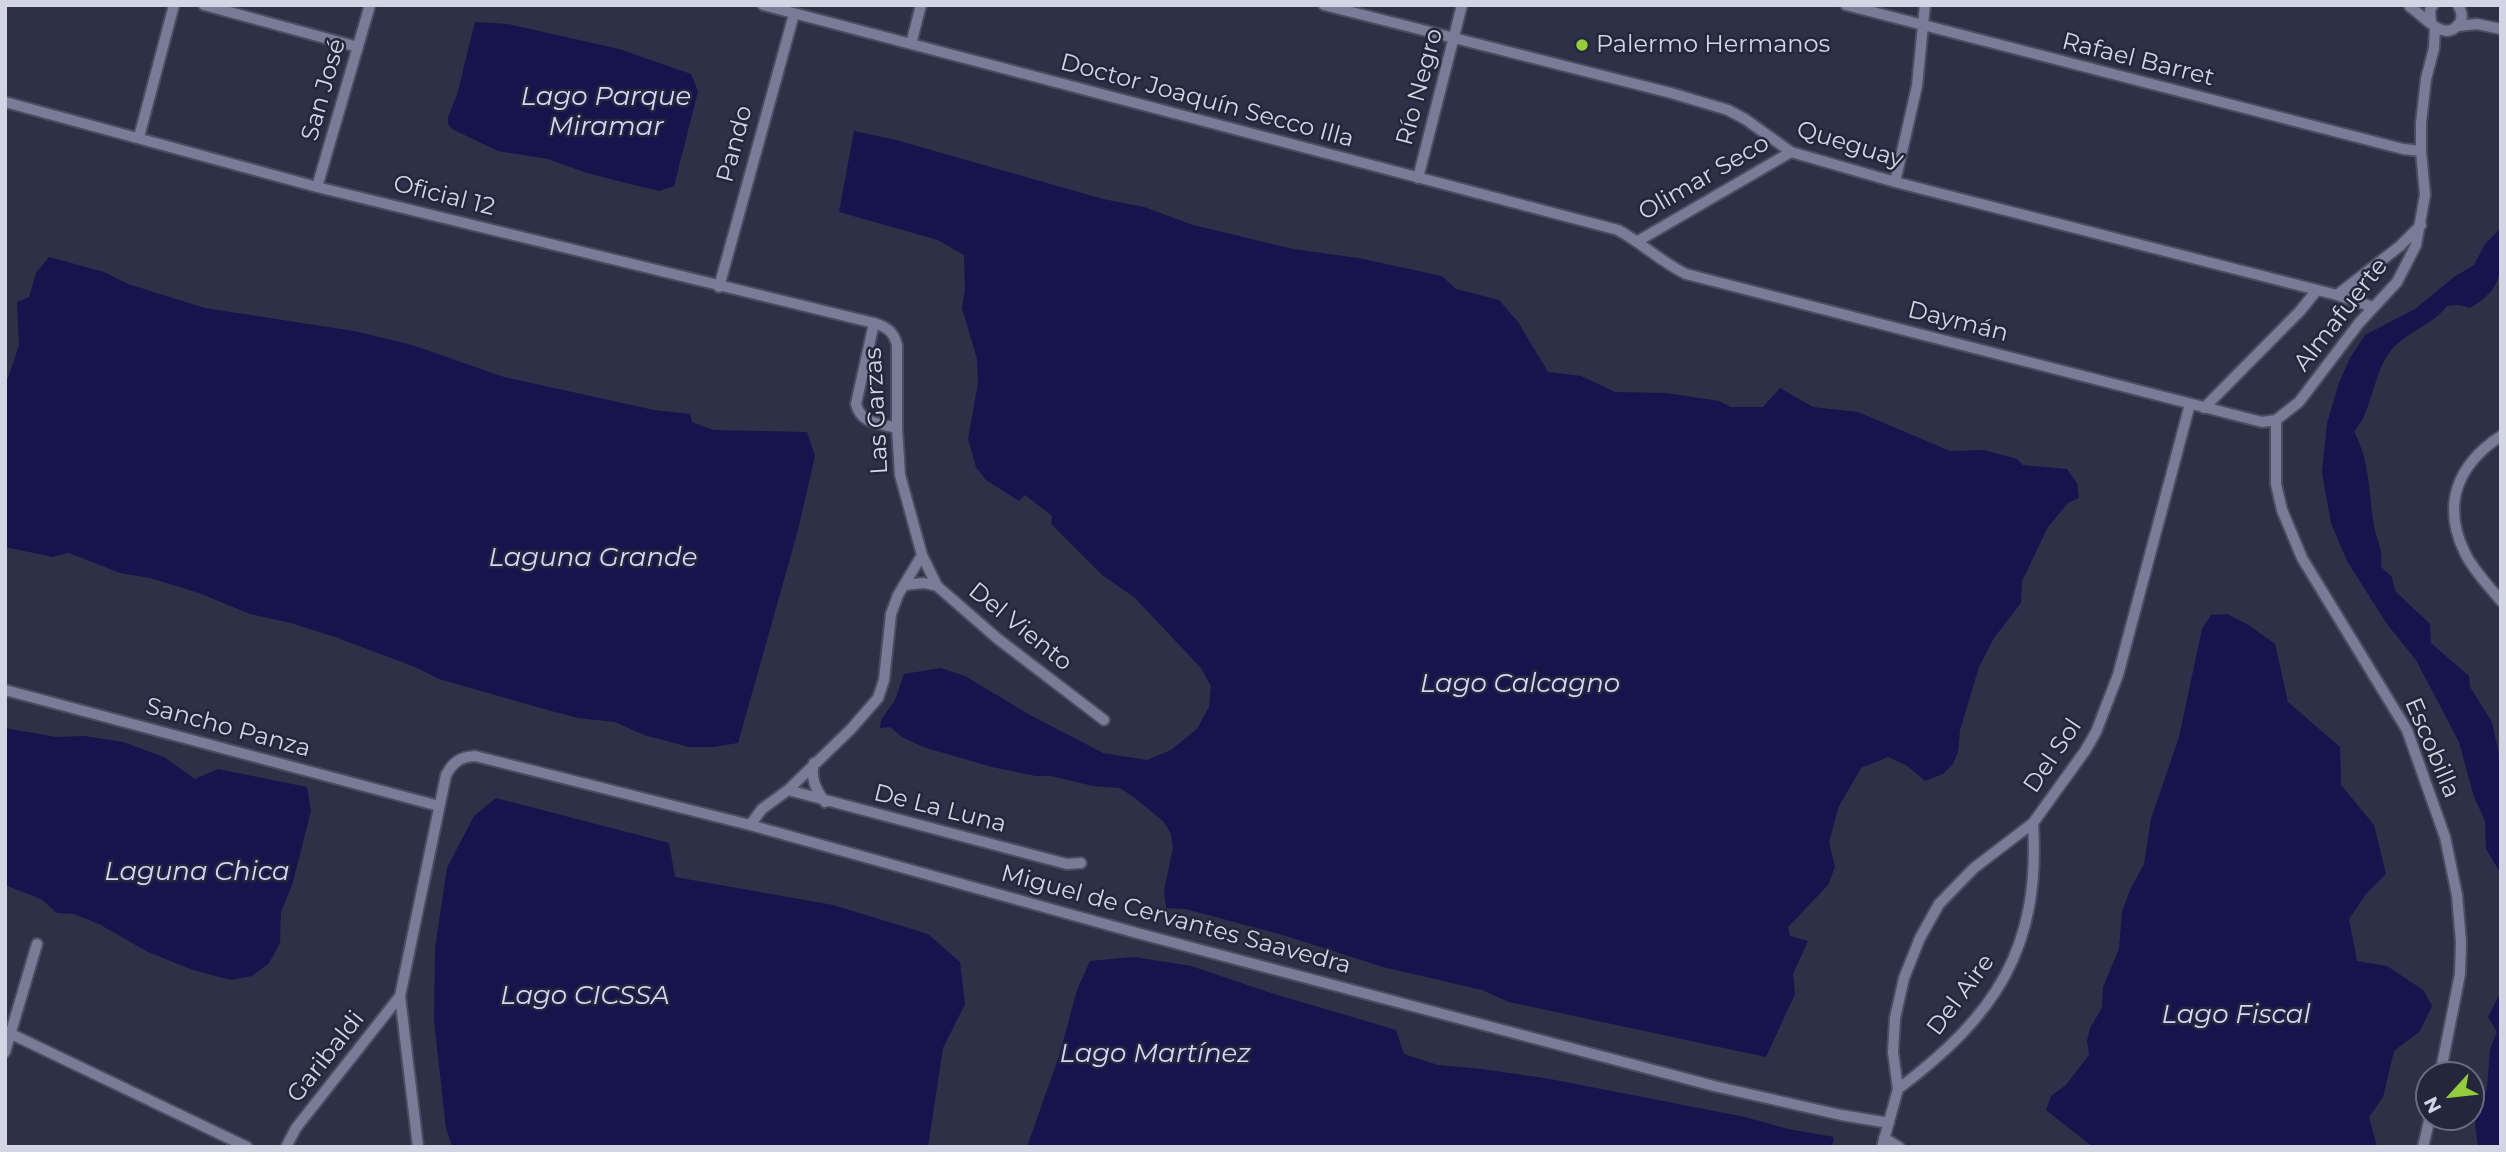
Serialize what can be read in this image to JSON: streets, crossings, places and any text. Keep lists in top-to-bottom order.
{
  "streets": {
    "street": [
      "Rafael Barret",
      "Río Negro",
      "San José",
      "Doctor Joaquín Secco Illa",
      "Pando",
      "Queguay",
      "Olimar Seco",
      "Oficial 12",
      "Almafuerte",
      "Daymán",
      "Las Garzas",
      "Del Viento",
      "Sancho Panza",
      "Escobilla",
      "Del Sol",
      "De La Luna",
      "Miguel de Cervantes Saavedra",
      "Del Aire",
      "Garibaldi"
    ]
  },
  "crossings": [
    ["Rafael Barret", "Almafuerte"],
    ["Río Negro", "Doctor Joaquín Secco Illa"],
    ["Río Negro", "Queguay"],
    ["San José", "Oficial 12"],
    ["Doctor Joaquín Secco Illa", "Pando"],
    ["Doctor Joaquín Secco Illa", "Olimar Seco"],
    ["Doctor Joaquín Secco Illa", "Daymán"],
    ["Pando", "Oficial 12"],
    ["Queguay", "Olimar Seco"],
    ["Queguay", "Almafuerte"],
    ["Olimar Seco", "Daymán"],
    ["Oficial 12", "Las Garzas"],
    ["Almafuerte", "Daymán"],
    ["Almafuerte", "Escobilla"],
    ["Daymán", "Escobilla"],
    ["Daymán", "Del Sol"],
    ["Las Garzas", "Del Viento"],
    ["Sancho Panza", "Miguel de Cervantes Saavedra"],
    ["Del Sol", "Del Aire"]
  ],
  "water": [
    "Lago Parque Miramar",
    "Laguna Grande",
    "Lago Calcagno",
    "Laguna Chica",
    "Lago CICSSA",
    "Lago Fiscal",
    "Lago Martínez"
  ],
  "places": ["Palermo Hermanos"],
  "north": "bottom left"
}
